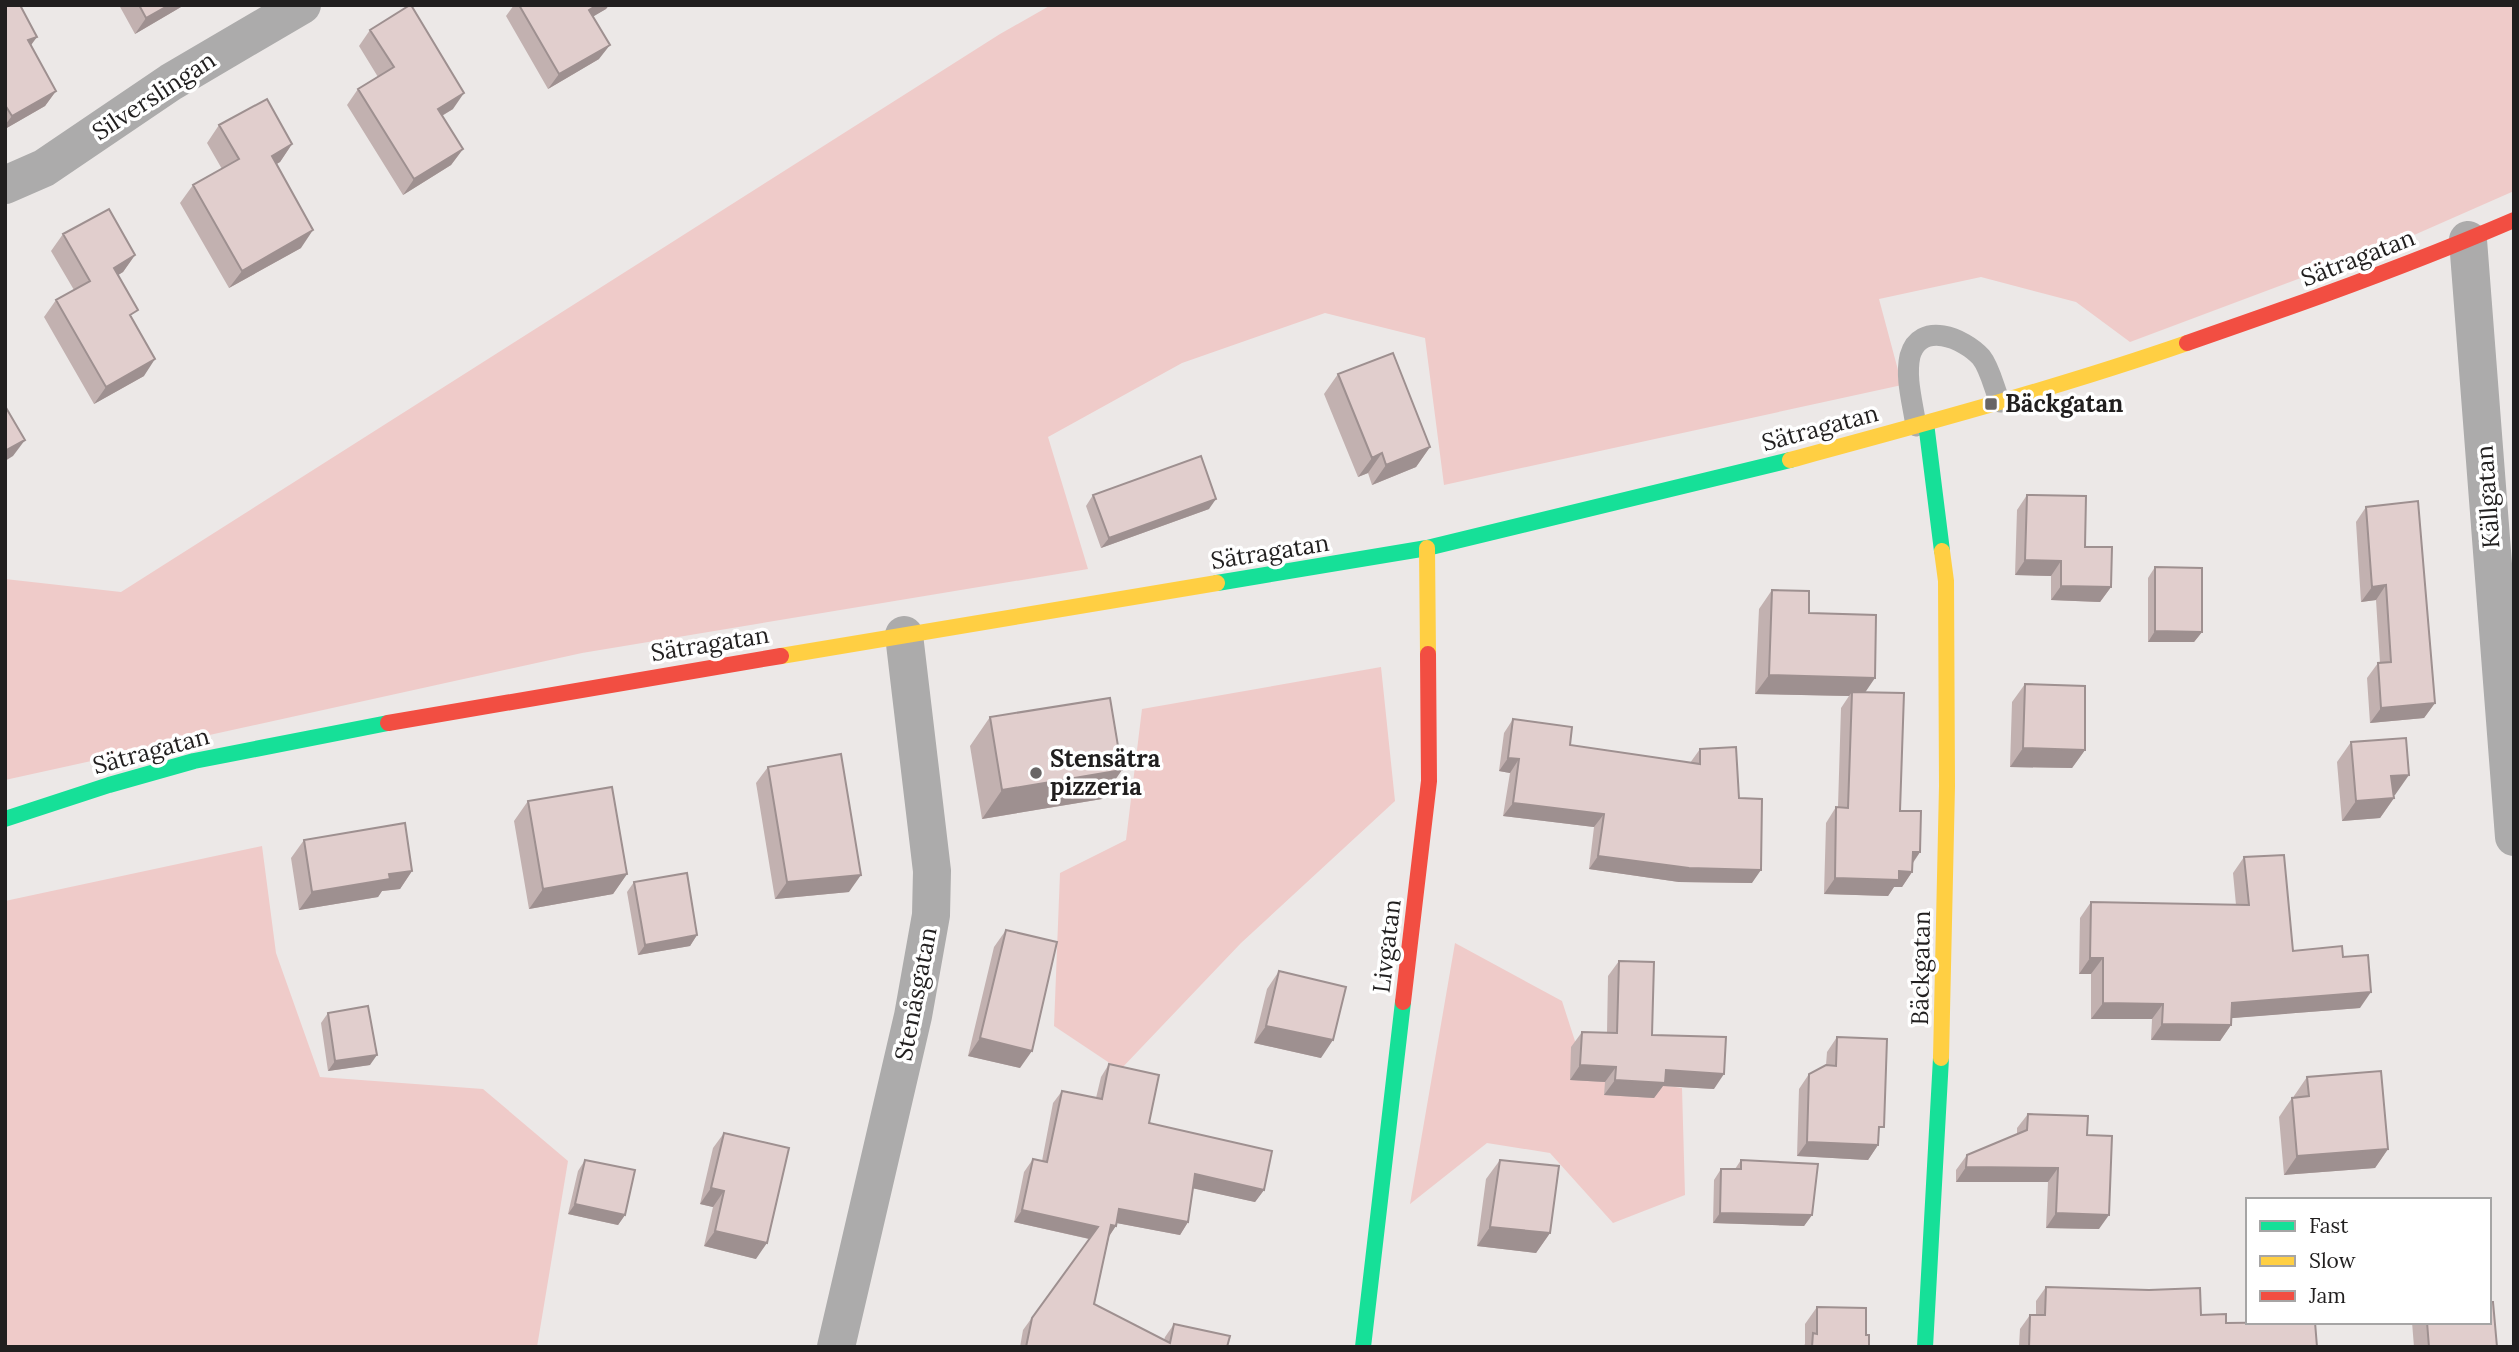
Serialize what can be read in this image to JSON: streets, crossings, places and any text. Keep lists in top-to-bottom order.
{
  "streets": {
    "street": [
      "Silverslingan",
      "Sätragatan",
      "Källgatan",
      "Livgatan",
      "Bäckgatan",
      "Stenåsgatan"
    ]
  },
  "crossings": [
    ["Sätragatan", "Källgatan"],
    ["Sätragatan", "Livgatan"],
    ["Sätragatan", "Bäckgatan"],
    ["Sätragatan", "Stenåsgatan"]
  ],
  "places": {
    "transit": ["Bäckgatan"],
    "other": ["Stensätra pizzeria"]
  },
  "legend": ["Fast", "Slow", "Jam"]
}
